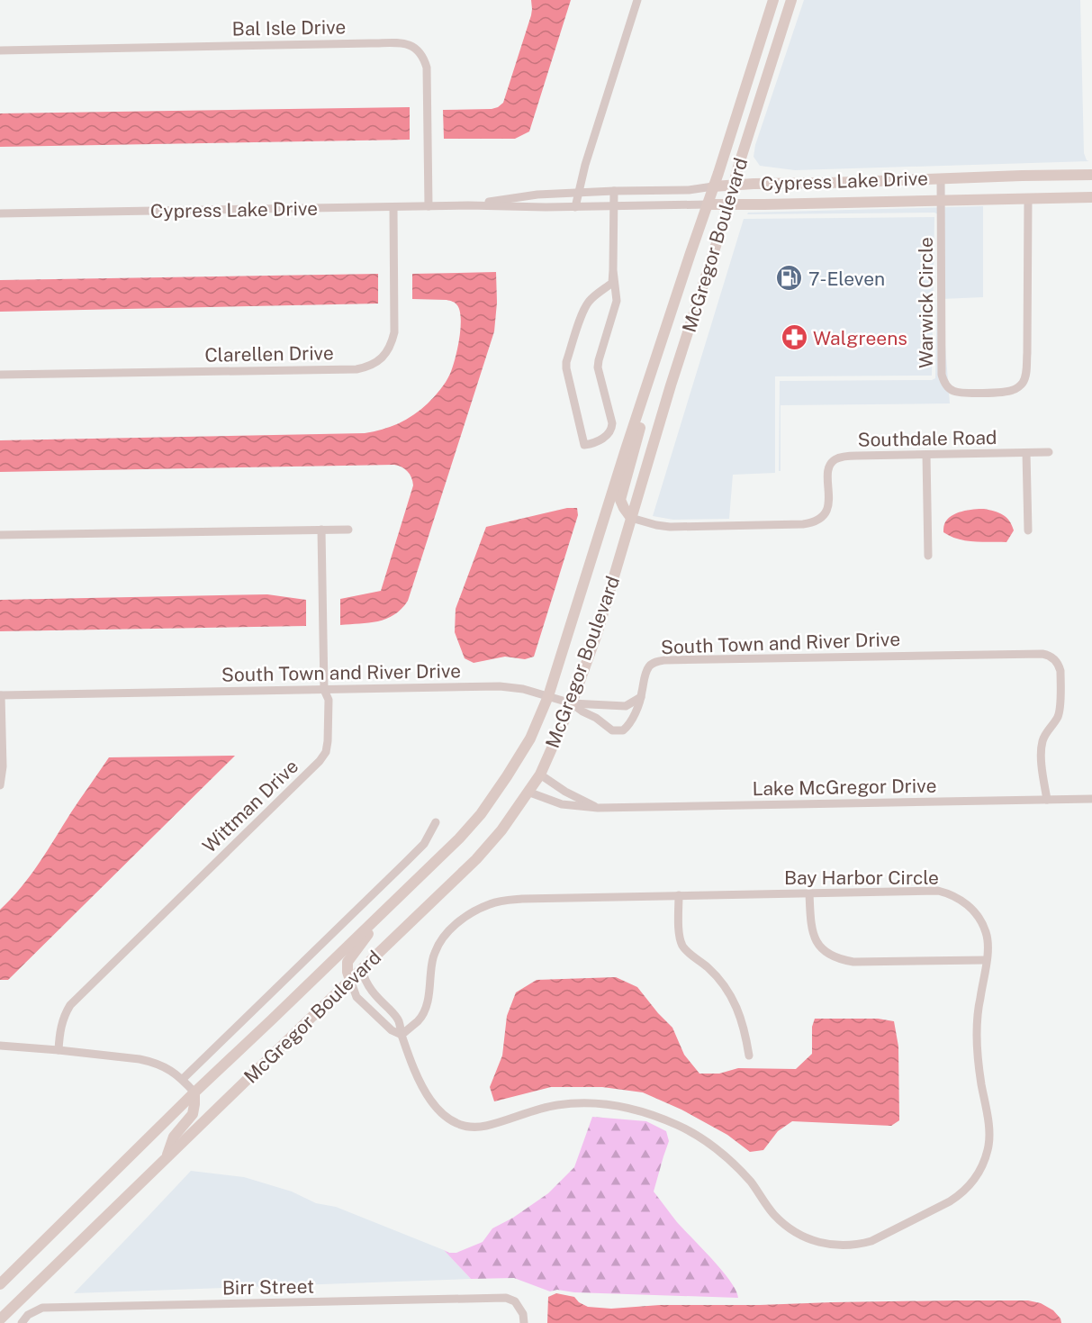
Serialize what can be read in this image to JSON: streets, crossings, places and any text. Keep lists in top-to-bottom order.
{
  "streets": {
    "main road": ["Cypress Lake Drive", "McGregor Boulevard"],
    "street": [
      "Bal Isle Drive",
      "Warwick Circle",
      "Clarellen Drive",
      "Southdale Road",
      "South Town and River Drive",
      "Lake McGregor Drive",
      "Wittman Drive",
      "Bay Harbor Circle",
      "Birr Street"
    ]
  },
  "crossings": [
    ["Bal Isle Drive", "Cypress Lake Drive"],
    ["Cypress Lake Drive", "McGregor Boulevard"],
    ["Cypress Lake Drive", "Warwick Circle"],
    ["Cypress Lake Drive", "Clarellen Drive"],
    ["McGregor Boulevard", "Southdale Road"],
    ["McGregor Boulevard", "South Town and River Drive"],
    ["McGregor Boulevard", "Lake McGregor Drive"],
    ["McGregor Boulevard", "Bay Harbor Circle"],
    ["South Town and River Drive", "Lake McGregor Drive"],
    ["South Town and River Drive", "Wittman Drive"]
  ],
  "places": {
    "fuel station": ["7-Eleven"],
    "pharmacy": ["Walgreens"]
  }
}
